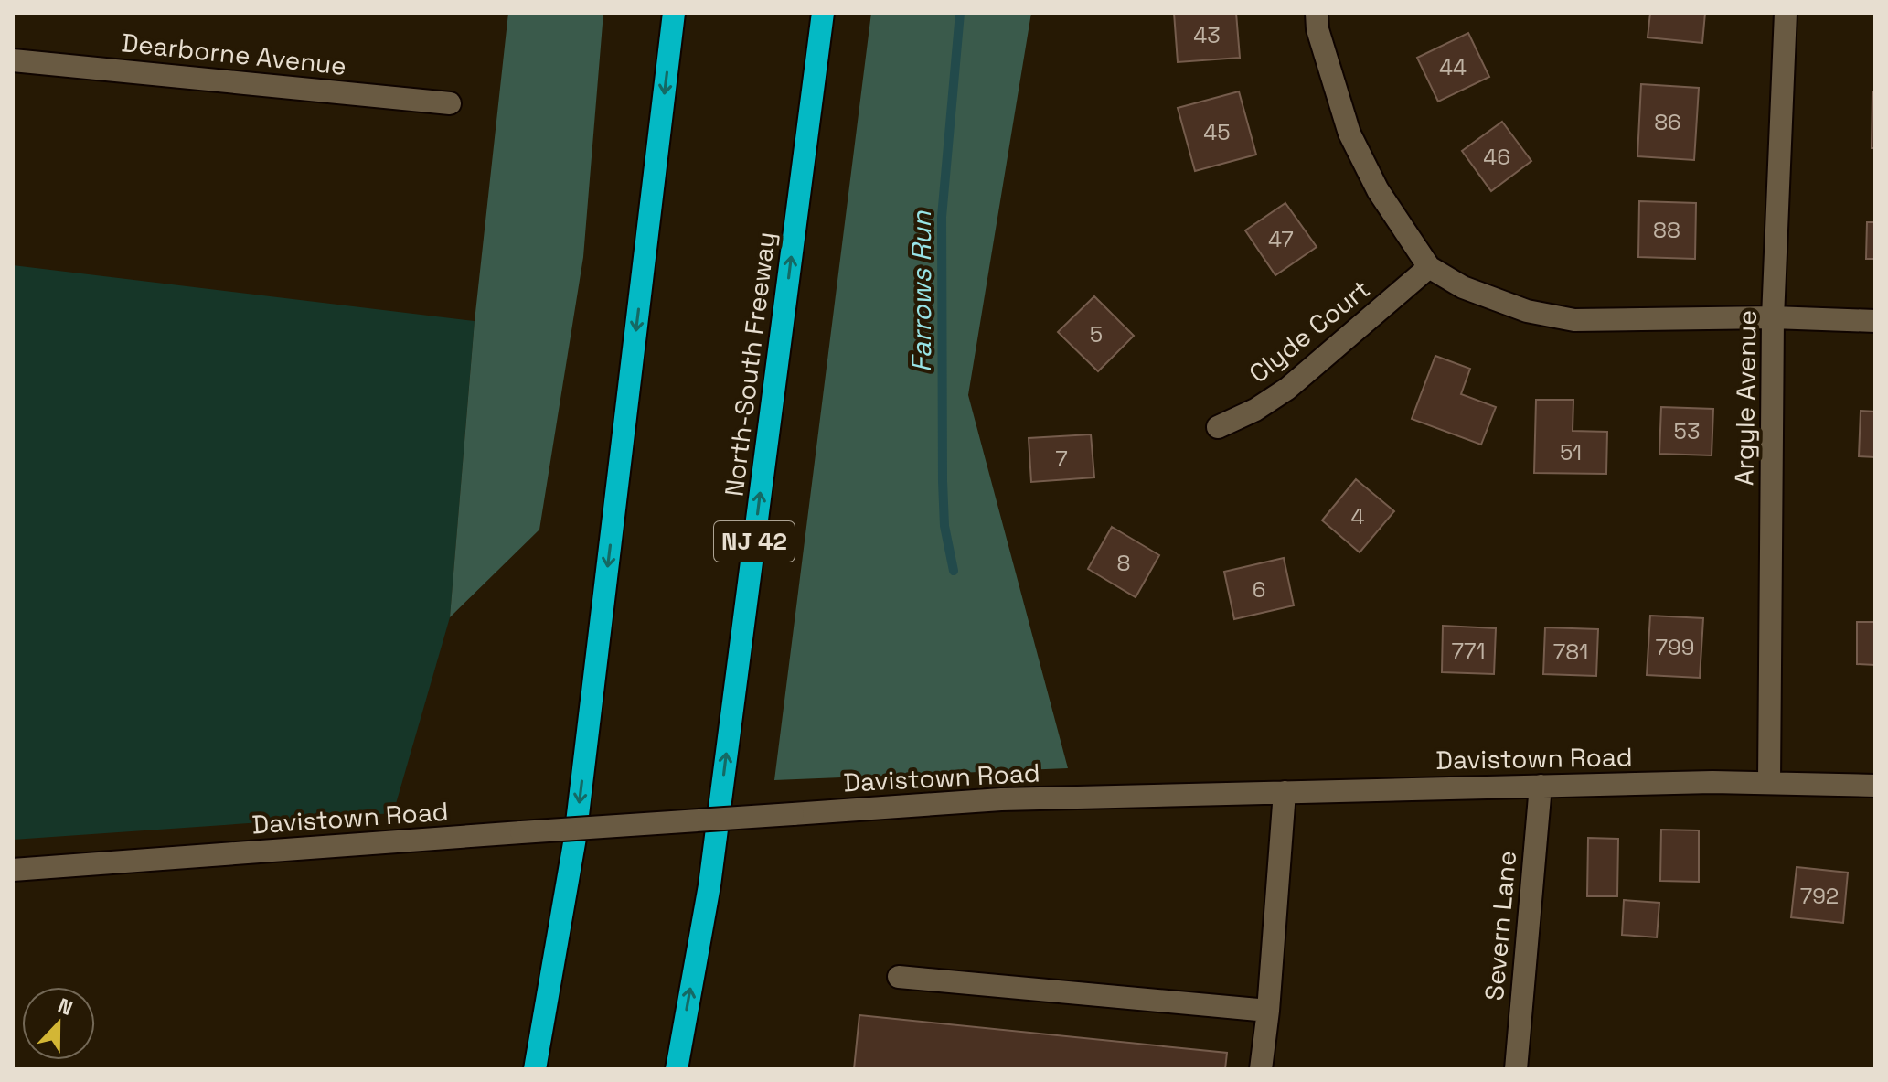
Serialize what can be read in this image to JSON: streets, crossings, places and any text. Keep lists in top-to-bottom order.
{
  "streets": {
    "highway": ["North-South Freeway", "NJ 42"],
    "street": [
      "Dearborne Avenue",
      "Clyde Court",
      "Argyle Avenue",
      "Davistown Road",
      "Severn Lane"
    ]
  },
  "crossings": [
    ["Argyle Avenue", "Davistown Road"],
    ["Davistown Road", "Severn Lane"]
  ],
  "water": ["Farrows Run"],
  "house_numbers": [
    "43",
    "44",
    "86",
    "45",
    "46",
    "88",
    "47",
    "5",
    "53",
    "51",
    "7",
    "4",
    "8",
    "6",
    "799",
    "771",
    "781",
    "792"
  ],
  "north": "top"
}
